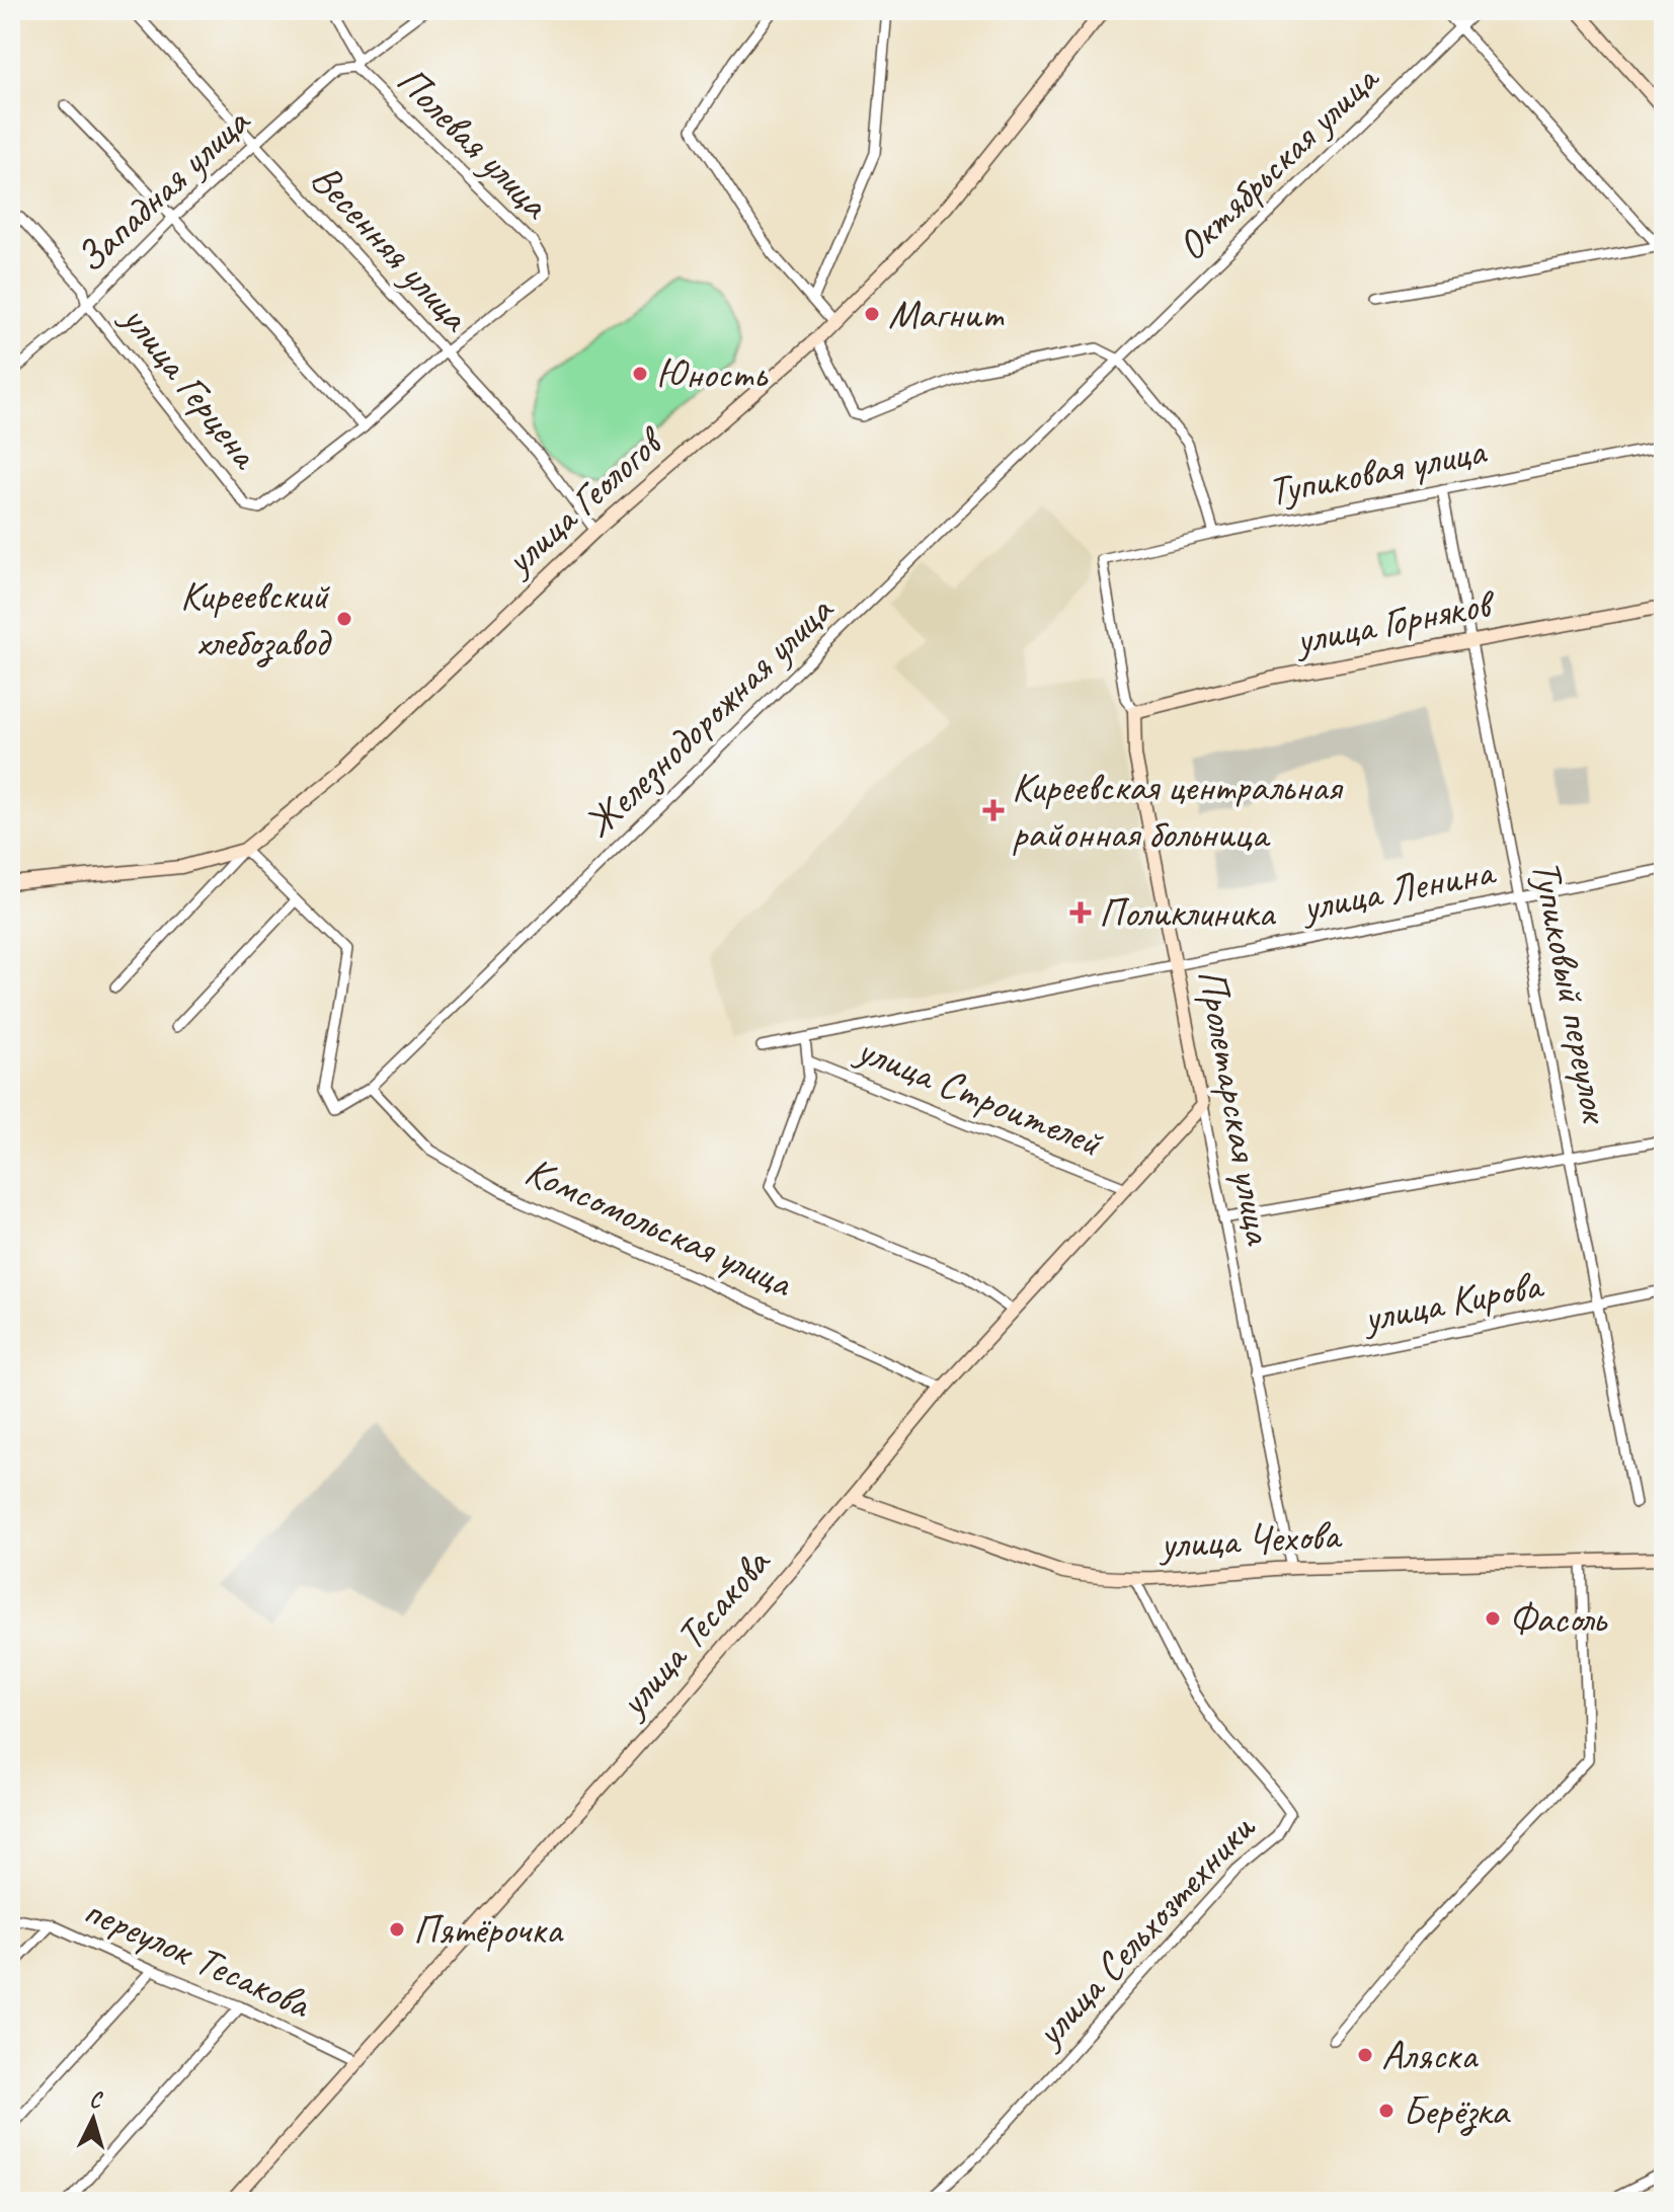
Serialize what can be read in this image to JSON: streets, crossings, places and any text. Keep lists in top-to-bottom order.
{
  "streets": {
    "main road": [
      "улица Геологов",
      "улица Горняков",
      "Пролетарская улица",
      "улица Чехова",
      "улица Тесакова"
    ],
    "street": [
      "Полевая улица",
      "Октябрьская улица",
      "Западная улица",
      "Весенняя улица",
      "улица Герцена",
      "Тупиковая улица",
      "Железнодорожная улица",
      "улица Ленина",
      "Тупиковый переулок",
      "улица Строителей",
      "Комсомольская улица",
      "улица Кирова",
      "улица Сельхозтехники",
      "переулок Тесакова"
    ]
  },
  "crossings": [
    ["Полевая улица", "Западная улица"],
    ["Полевая улица", "Весенняя улица"],
    ["Октябрьская улица", "Железнодорожная улица"],
    ["Западная улица", "Весенняя улица"],
    ["Западная улица", "улица Герцена"],
    ["Весенняя улица", "улица Геологов"],
    ["Тупиковая улица", "Тупиковый переулок"],
    ["Тупиковая улица", "Пролетарская улица"],
    ["улица Горняков", "Тупиковый переулок"],
    ["улица Горняков", "Пролетарская улица"],
    ["Железнодорожная улица", "Комсомольская улица"],
    ["улица Ленина", "Тупиковый переулок"],
    ["улица Ленина", "улица Строителей"],
    ["улица Ленина", "Пролетарская улица"],
    ["Тупиковый переулок", "улица Кирова"],
    ["улица Строителей", "улица Тесакова"],
    ["Пролетарская улица", "улица Кирова"],
    ["Пролетарская улица", "улица Чехова"],
    ["Пролетарская улица", "улица Тесакова"],
    ["Комсомольская улица", "улица Тесакова"],
    ["улица Чехова", "улица Тесакова"],
    ["улица Чехова", "улица Сельхозтехники"],
    ["улица Тесакова", "переулок Тесакова"]
  ],
  "places": {
    "other": [
      "Магнит",
      "Юность",
      "Киреевский хлебозавод",
      "Фасоль",
      "Пятёрочка",
      "Аляска",
      "Берёзка"
    ],
    "health": ["Киреевская центральная районная больница", "Поликлиника"]
  },
  "north": "top"
}
